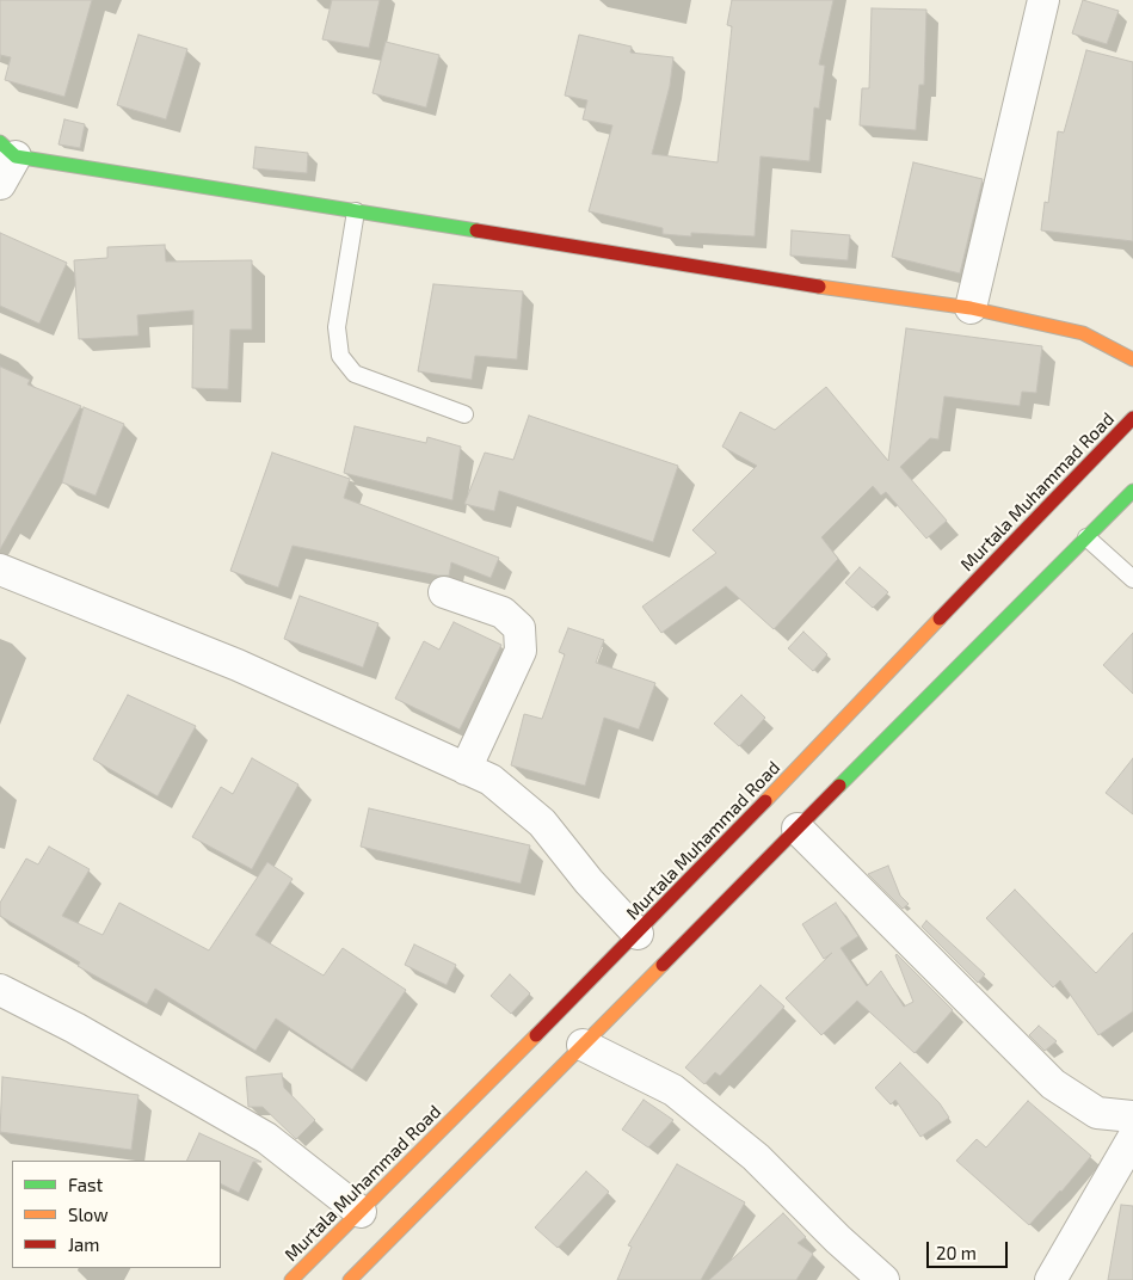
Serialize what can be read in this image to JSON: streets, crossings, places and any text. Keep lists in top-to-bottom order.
{
  "streets": {
    "main road": ["Murtala Muhammad Road"]
  },
  "legend": ["Fast", "Slow", "Jam"],
  "scale_bar": "20 m"
}
